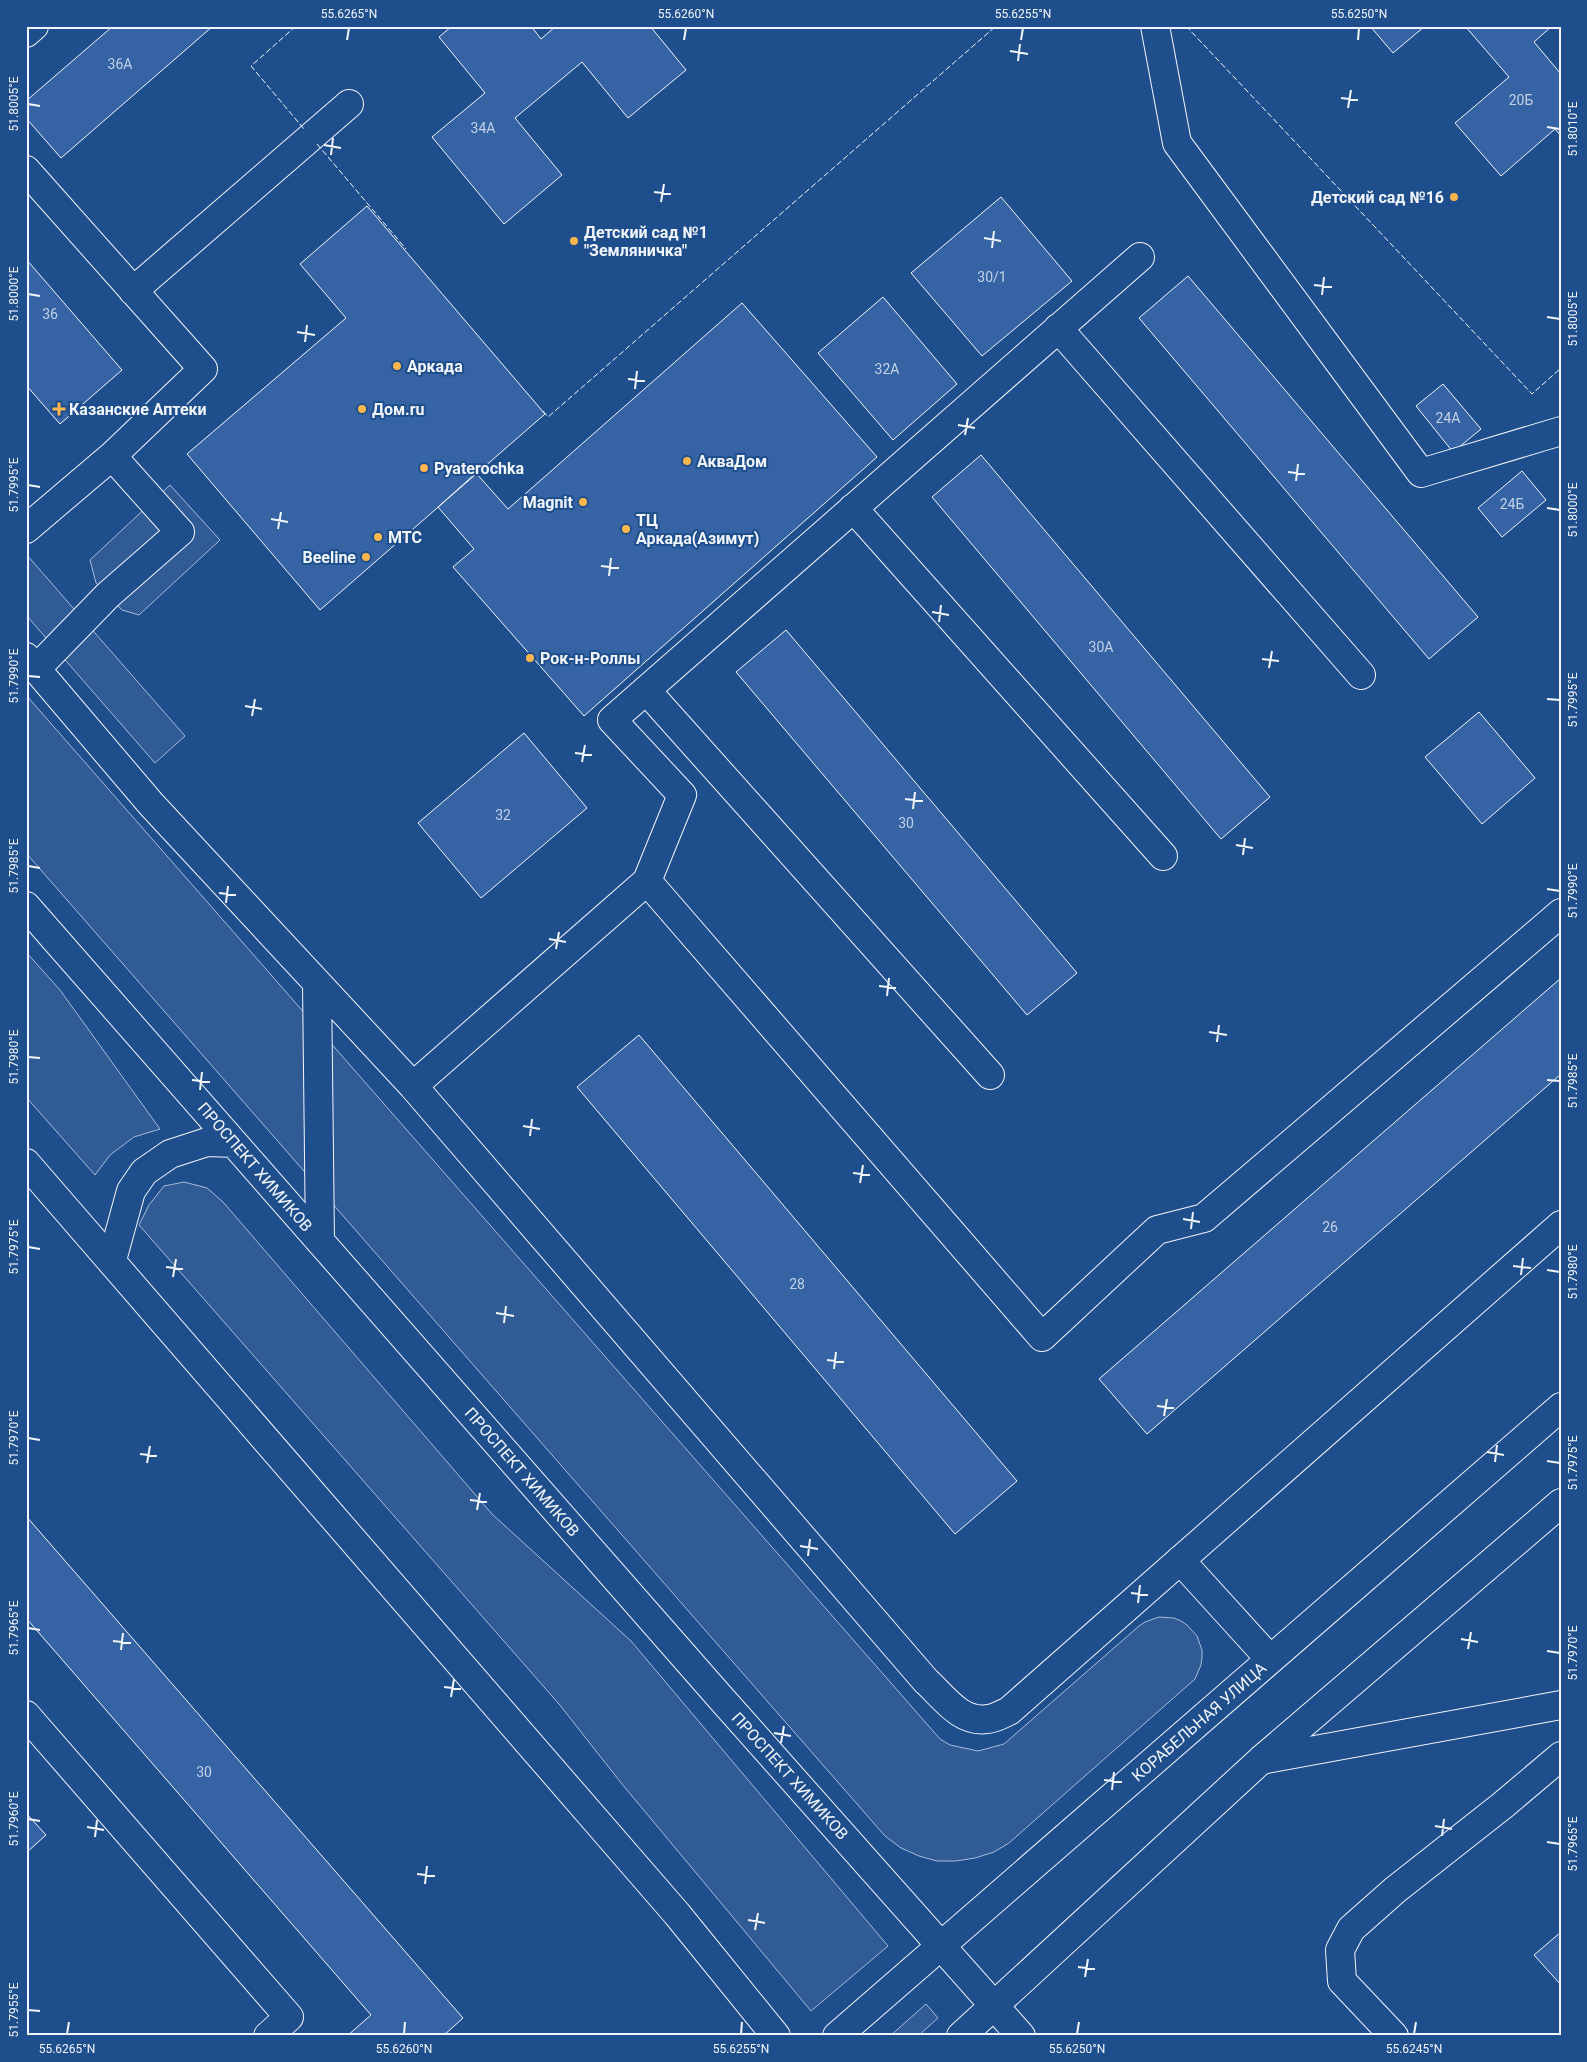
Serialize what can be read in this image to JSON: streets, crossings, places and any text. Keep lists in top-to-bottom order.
{
  "streets": {
    "main road": ["ПРОСПЕКТ ХИМИКОВ", "КОРАБЕЛЬНАЯ УЛИЦА"]
  },
  "crossings": [
    ["ПРОСПЕКТ ХИМИКОВ", "КОРАБЕЛЬНАЯ УЛИЦА"]
  ],
  "places": {
    "other": [
      "Детский сад №16",
      "Детский сад №1 \"Земляничка\"",
      "Аркада",
      "Дом.ru",
      "АкваДом",
      "Pyaterochka",
      "Magnit",
      "ТЦ Аркада(Азимут)",
      "МТС",
      "Beeline",
      "Рок-н-Роллы"
    ],
    "health": ["Казанские Аптеки"]
  },
  "house_numbers": [
    "36А",
    "20Б",
    "34А",
    "30/1",
    "36",
    "32А",
    "24А",
    "24Б",
    "30А",
    "32",
    "30",
    "26",
    "28",
    "30"
  ],
  "coordinates": [
    "55.6265°N",
    "55.6260°N",
    "55.6255°N",
    "55.6250°N",
    "51.8005°E",
    "51.8010°E",
    "51.8000°E",
    "51.7995°E",
    "51.7990°E",
    "51.7985°E",
    "51.7980°E",
    "51.7975°E",
    "51.7970°E",
    "51.7965°E",
    "51.7960°E",
    "51.7955°E",
    "55.6245°N"
  ]
}
